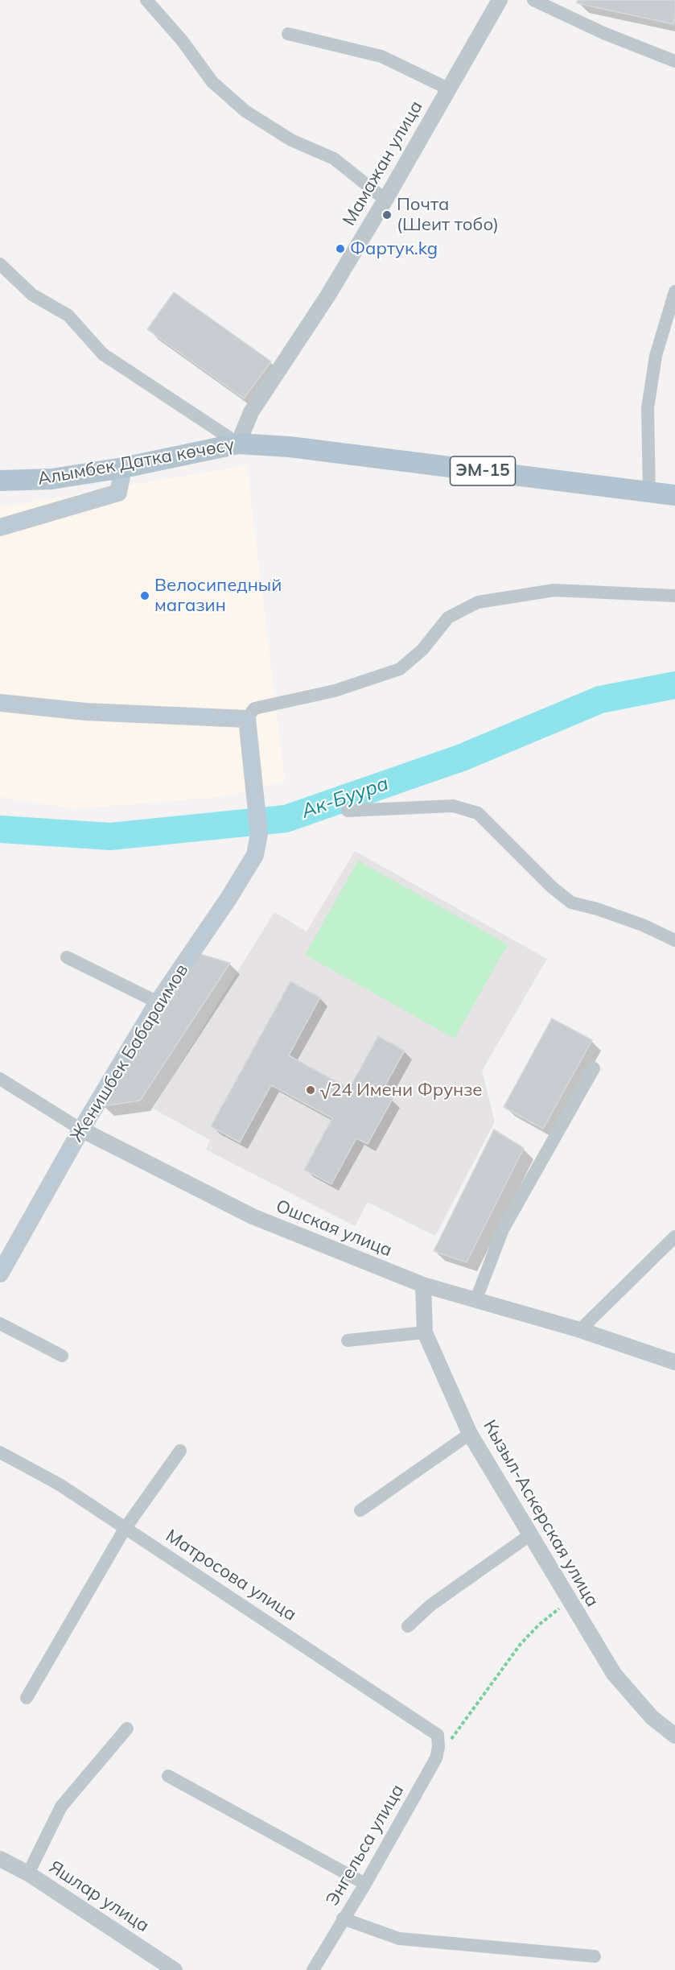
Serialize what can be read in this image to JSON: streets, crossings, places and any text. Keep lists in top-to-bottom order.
{
  "streets": {
    "main road": ["Алымбек Датка көчөсү", "ЭМ-15", "Женишбек Бабараимов"],
    "street": [
      "Мамажан улица",
      "Ошская улица",
      "Кызыл-Аскерская улица",
      "Матросова улица",
      "Энгельса улица",
      "Яшлар улица"
    ]
  },
  "crossings": [
    ["Мамажан улица", "Алымбек Датка көчөсү"],
    ["Женишбек Бабараимов", "Ошская улица"],
    ["Ошская улица", "Кызыл-Аскерская улица"],
    ["Матросова улица", "Энгельса улица"]
  ],
  "water": ["Ак-Буура"],
  "places": [
    "Почта (Шеит тобо)",
    "Фартук.kg",
    "Велосипедный магазин",
    "√24 Имени Фрунзе"
  ]
}
